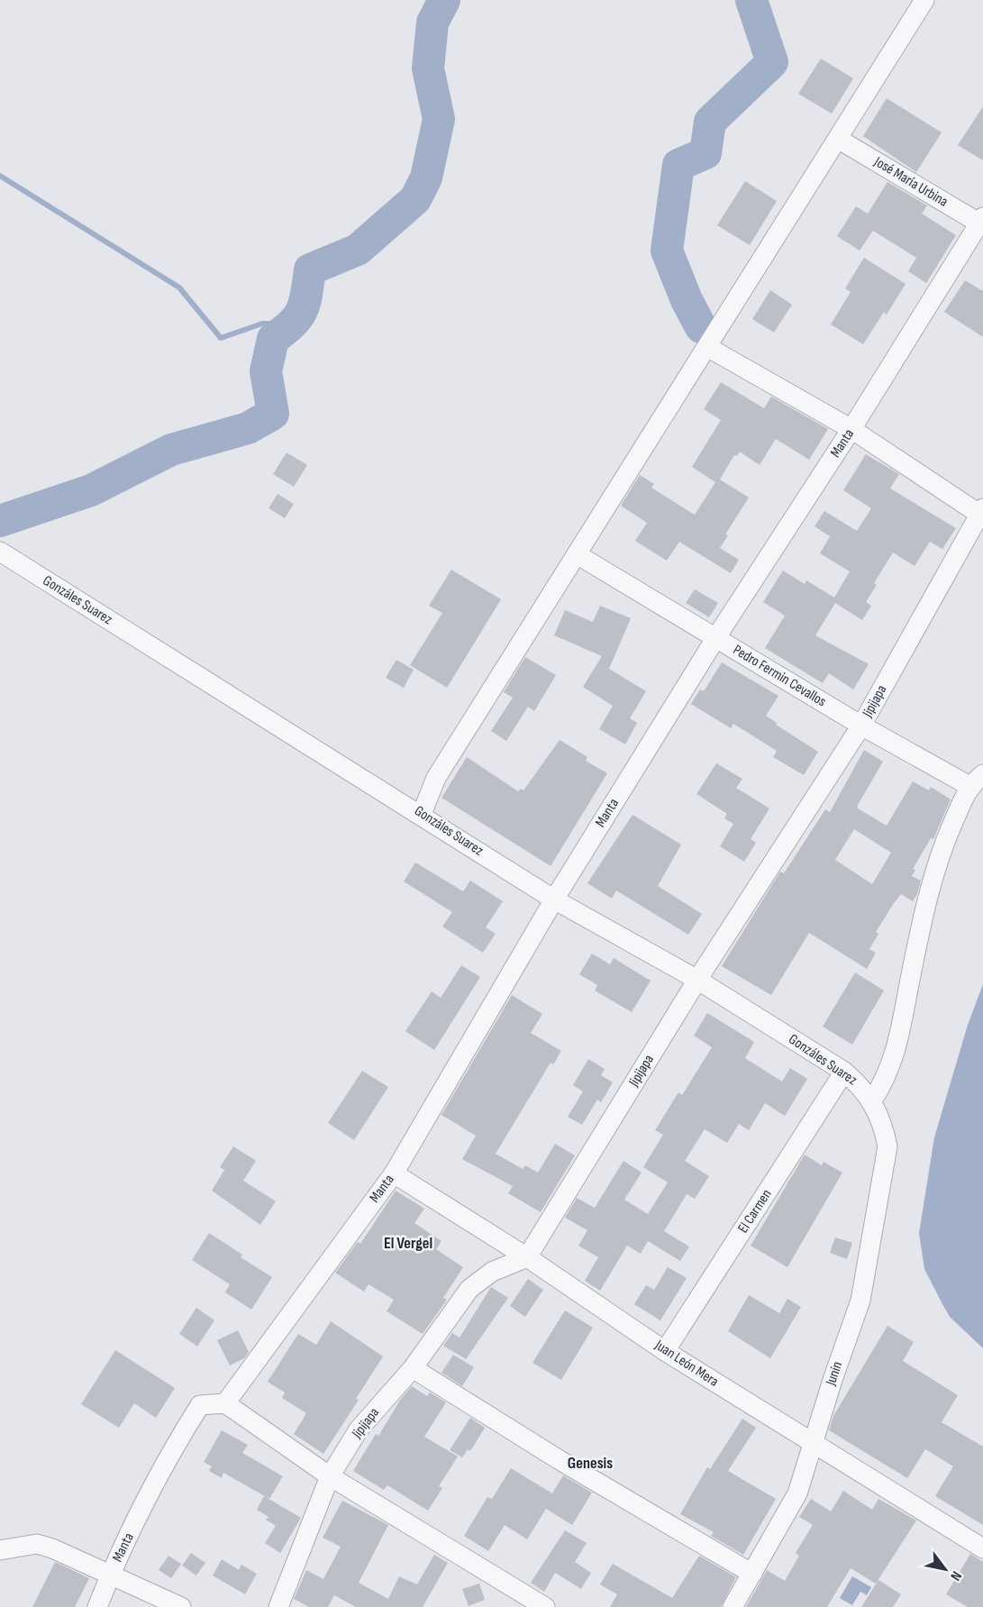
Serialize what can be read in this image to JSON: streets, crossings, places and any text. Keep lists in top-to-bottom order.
{
  "streets": {
    "street": [
      "José María Urbina",
      "Manta",
      "Gonzáles Suarez",
      "Pedro Fermin Cevallos",
      "Jipijapa",
      "El Carmen",
      "Juan León Mera",
      "Junín"
    ]
  },
  "crossings": [
    ["José María Urbina", "Manta"],
    ["Manta", "Gonzáles Suarez"],
    ["Manta", "Pedro Fermin Cevallos"],
    ["Manta", "Juan León Mera"],
    ["Gonzáles Suarez", "Jipijapa"],
    ["Gonzáles Suarez", "El Carmen"],
    ["Gonzáles Suarez", "Junín"],
    ["Pedro Fermin Cevallos", "Jipijapa"],
    ["Jipijapa", "Juan León Mera"],
    ["El Carmen", "Juan León Mera"],
    ["Juan León Mera", "Junín"]
  ],
  "districts": ["El Vergel", "Genesis"],
  "north": "bottom right"
}
